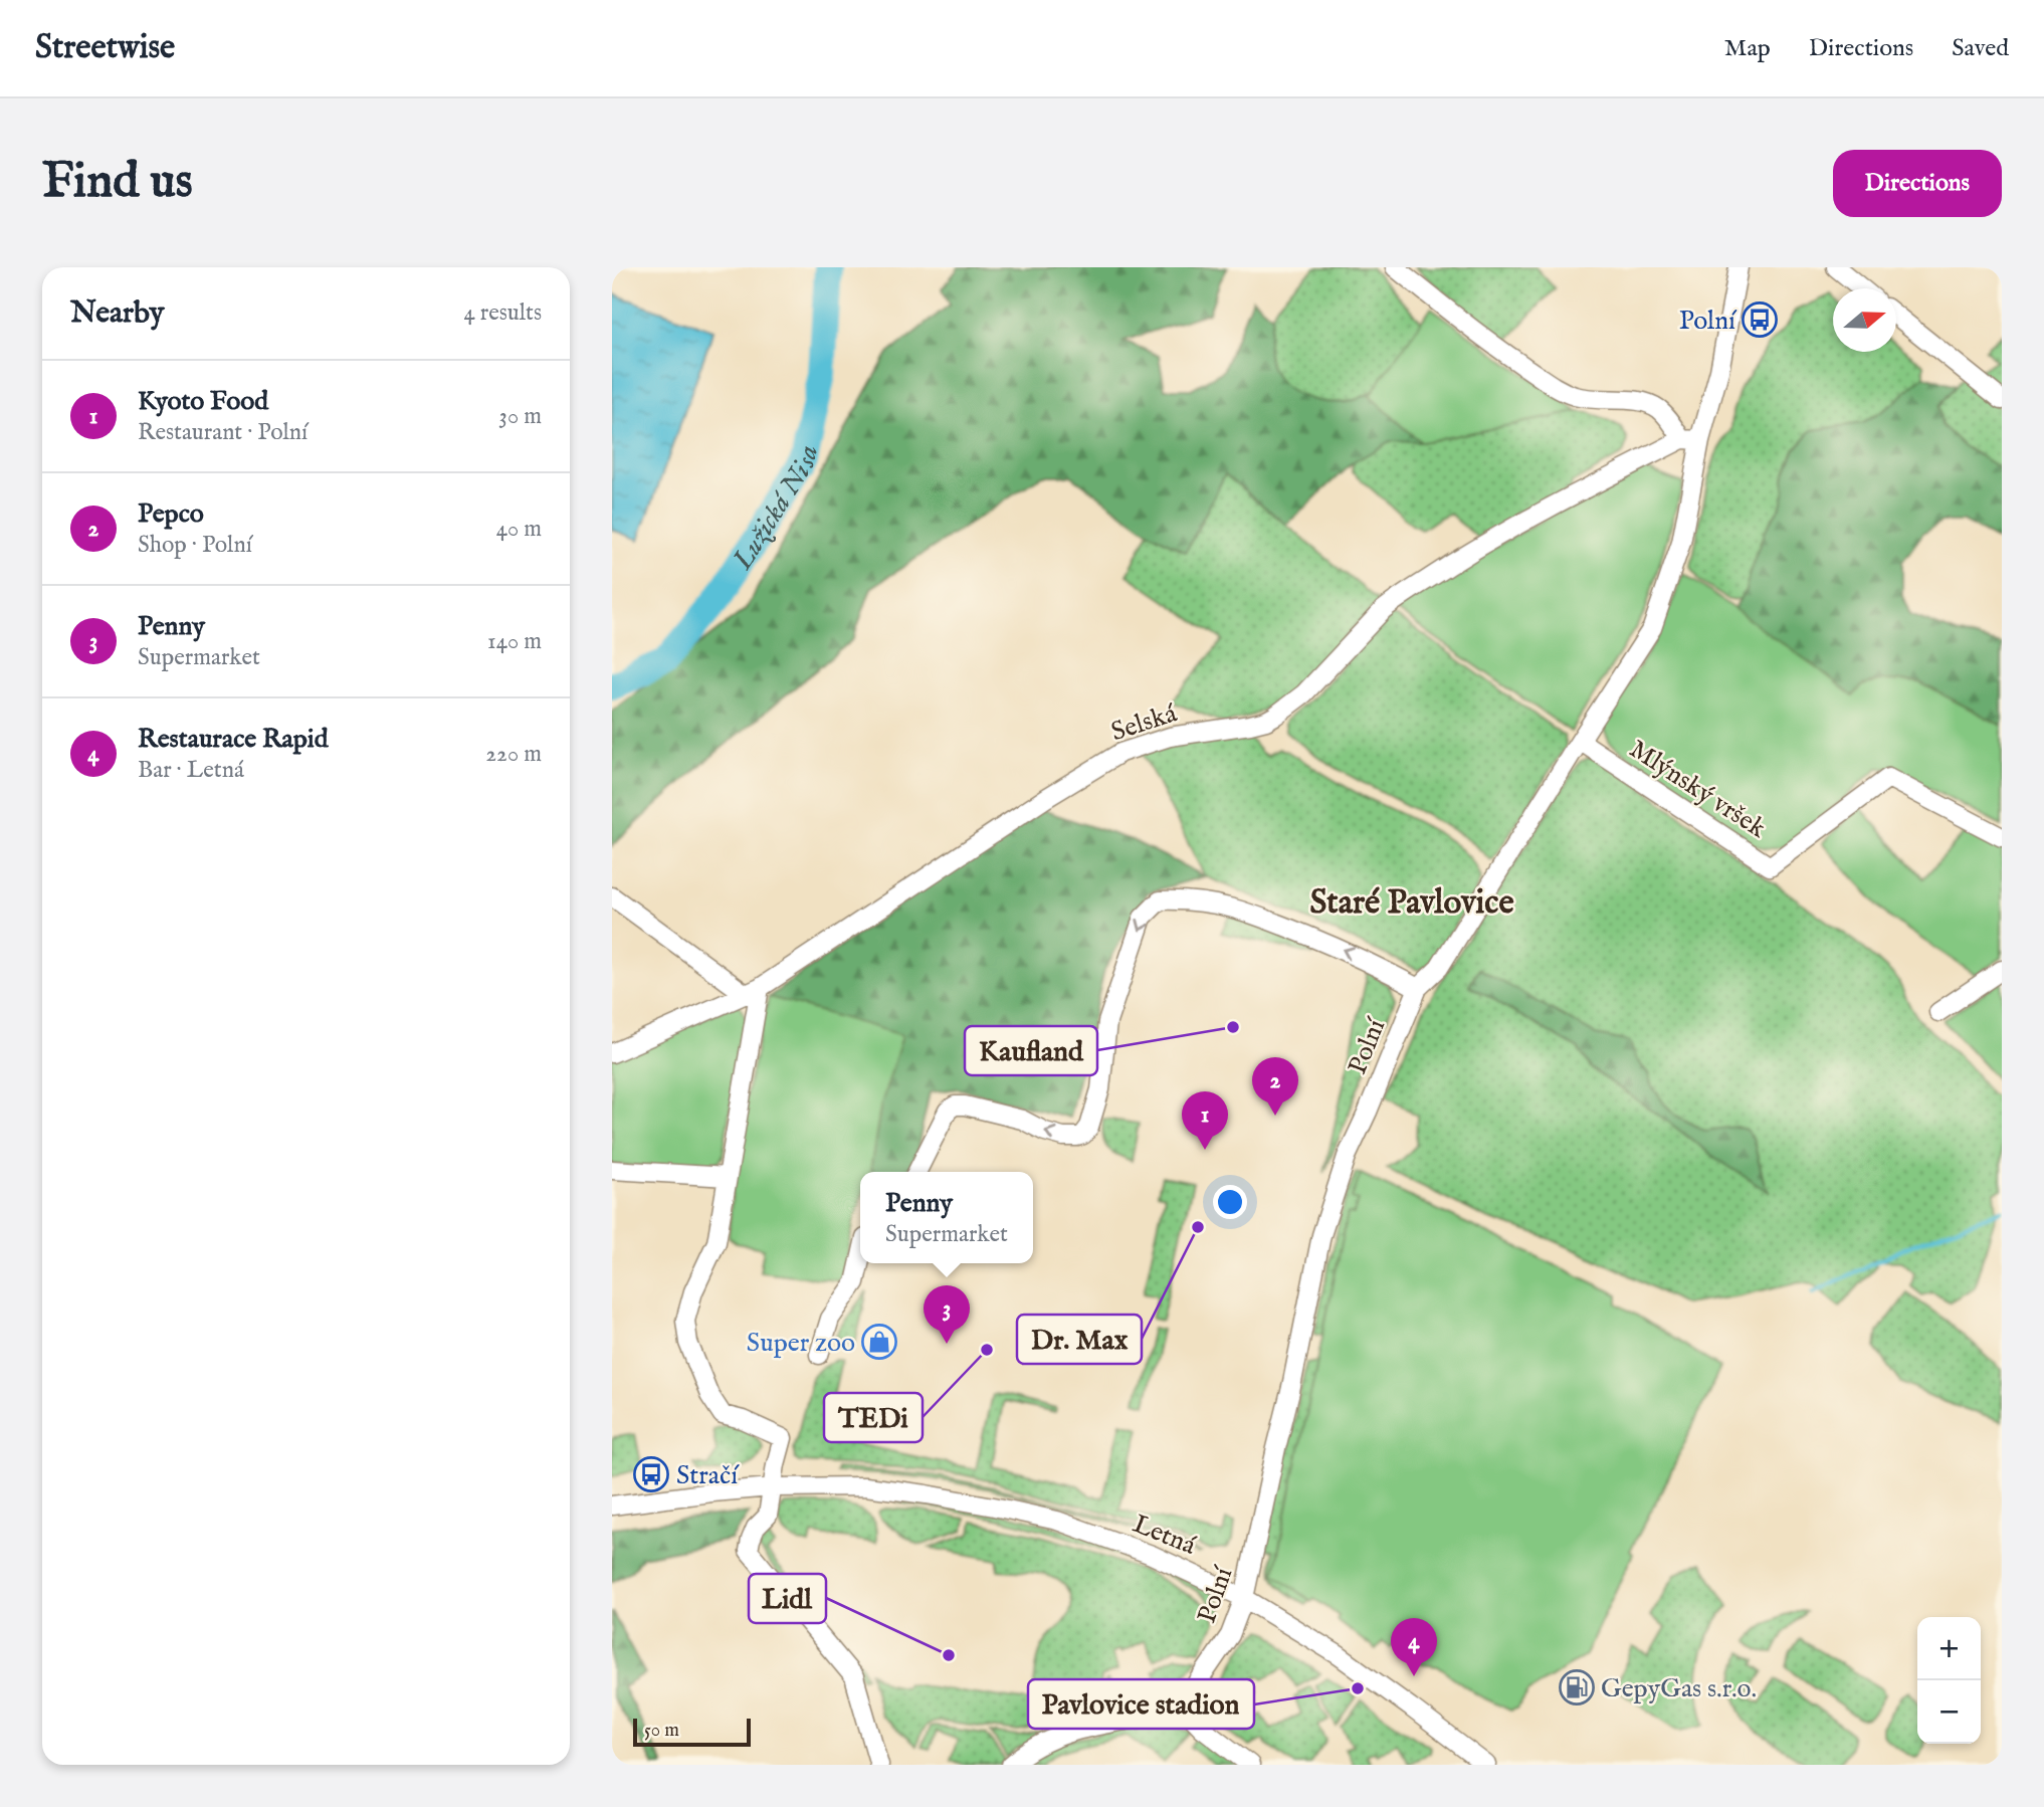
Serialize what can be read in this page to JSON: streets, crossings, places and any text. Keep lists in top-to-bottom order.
{
  "streets": {
    "street": [
      "Selská",
      "Mlýnský vršek",
      "Polní",
      "Letná"
    ]
  },
  "crossings": [
    ["Selská", "Polní"],
    ["Mlýnský vršek", "Polní"],
    ["Polní", "Letná"]
  ],
  "districts": ["Staré Pavlovice"],
  "water": ["Lužická Nisa"],
  "places": {
    "bus stop": ["Polní", "Stračí"],
    "other": [
      "Kaufland",
      "Dr. Max",
      "TEDi",
      "Lidl",
      "Pavlovice stadion"
    ],
    "shop": ["Super zoo"],
    "fuel station": ["GepyGas s.r.o."]
  },
  "scale_bar": "50 m",
  "north": "right",
  "page": {
    "header": "Streetwise",
    "nav": ["Map", "Directions", "Saved"],
    "buttons": "Directions",
    "title": "Find us",
    "heading": ["Nearby", "4 results"],
    "list": [
      {
        "mark": "1",
        "name": "Kyoto Food",
        "note": "Restaurant · Polní",
        "value": "30 m"
      },
      {
        "mark": "2",
        "name": "Pepco",
        "note": "Shop · Polní",
        "value": "40 m"
      },
      {
        "mark": "3",
        "name": "Penny",
        "note": "Supermarket",
        "value": "140 m"
      },
      {
        "mark": "4",
        "name": "Restaurace Rapid",
        "note": "Bar · Letná",
        "value": "220 m"
      }
    ],
    "pins": [
      "2",
      "1",
      "3",
      "4"
    ],
    "popup": ["Penny", "Supermarket"],
    "map_buttons": ["+", "−"],
    "scale": "50 m"
  }
}
